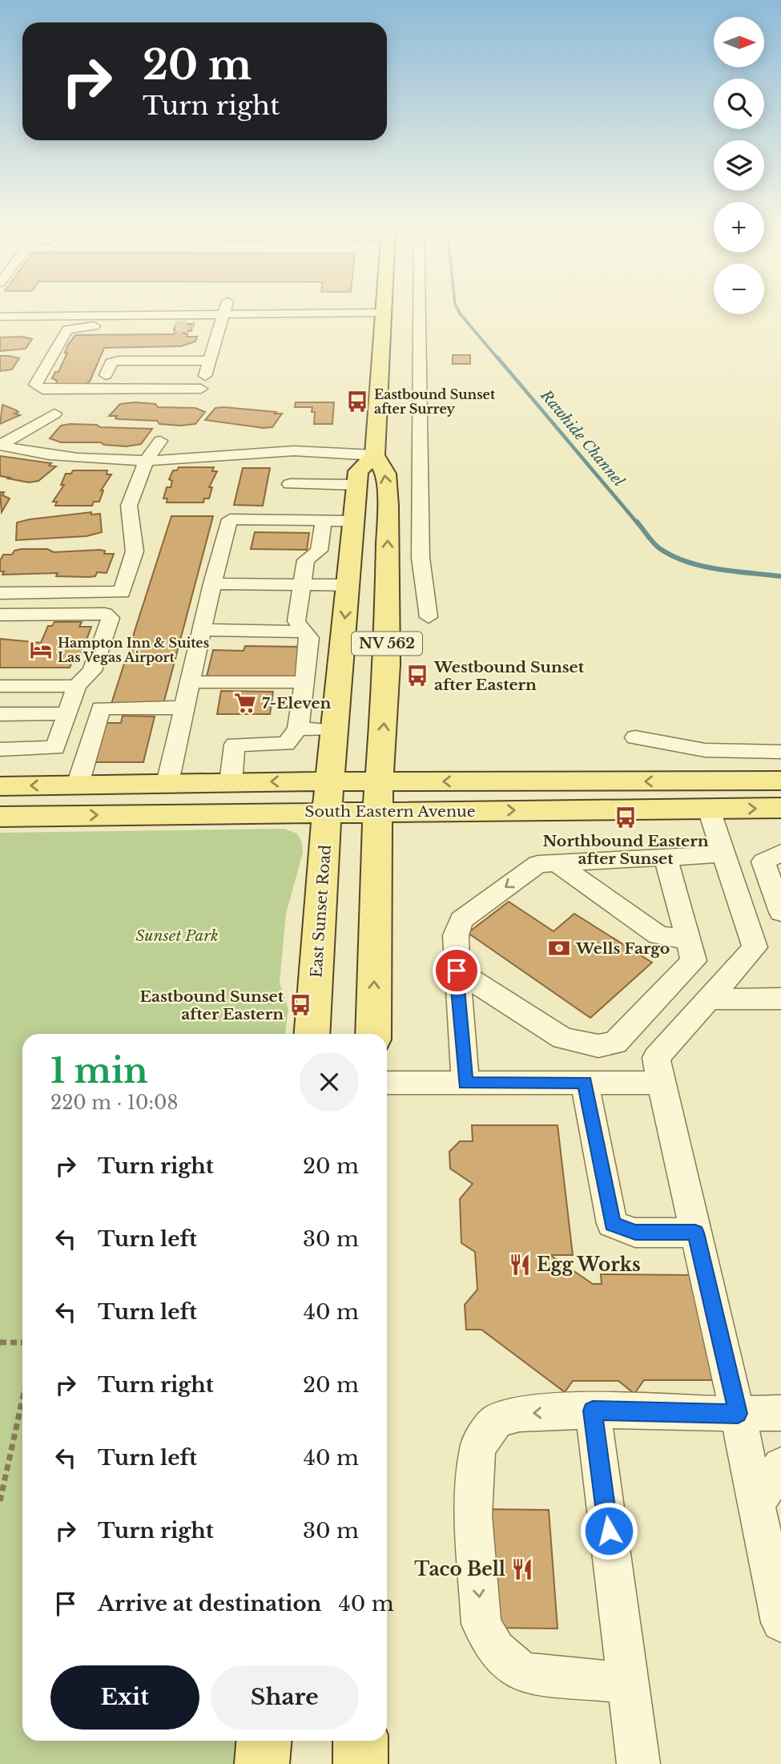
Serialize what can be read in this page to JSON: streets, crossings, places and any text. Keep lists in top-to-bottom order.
{
  "streets": {
    "main road": ["NV 562", "South Eastern Avenue", "East Sunset Road"]
  },
  "crossings": [
    ["NV 562", "South Eastern Avenue"],
    ["NV 562", "East Sunset Road"],
    ["South Eastern Avenue", "East Sunset Road"]
  ],
  "water": ["Rawhide Channel"],
  "parks": ["Sunset Park"],
  "places": {
    "bus stop": [
      "Eastbound Sunset after Surrey",
      "Westbound Sunset after Eastern",
      "Northbound Eastern after Sunset",
      "Eastbound Sunset after Eastern"
    ],
    "hotel": ["Hampton Inn & Suites Las Vegas Airport"],
    "supermarket": ["7-Eleven"],
    "bank": ["Wells Fargo"],
    "restaurant": ["Egg Works", "Taco Bell"]
  },
  "north": "right",
  "page": {
    "map_buttons": ["+", "−"],
    "turn": ["20 m", "Turn right"],
    "heading": ["1 min", "220 m · 10:08"],
    "list": [
      {
        "name": "Turn right",
        "value": "20 m"
      },
      {
        "name": "Turn left",
        "value": "30 m"
      },
      {
        "name": "Turn left",
        "value": "40 m"
      },
      {
        "name": "Turn right",
        "value": "20 m"
      },
      {
        "name": "Turn left",
        "value": "40 m"
      },
      {
        "name": "Turn right",
        "value": "30 m"
      },
      {
        "name": "Arrive at destination",
        "value": "40 m"
      }
    ],
    "buttons": ["Exit", "Share"]
  }
}
